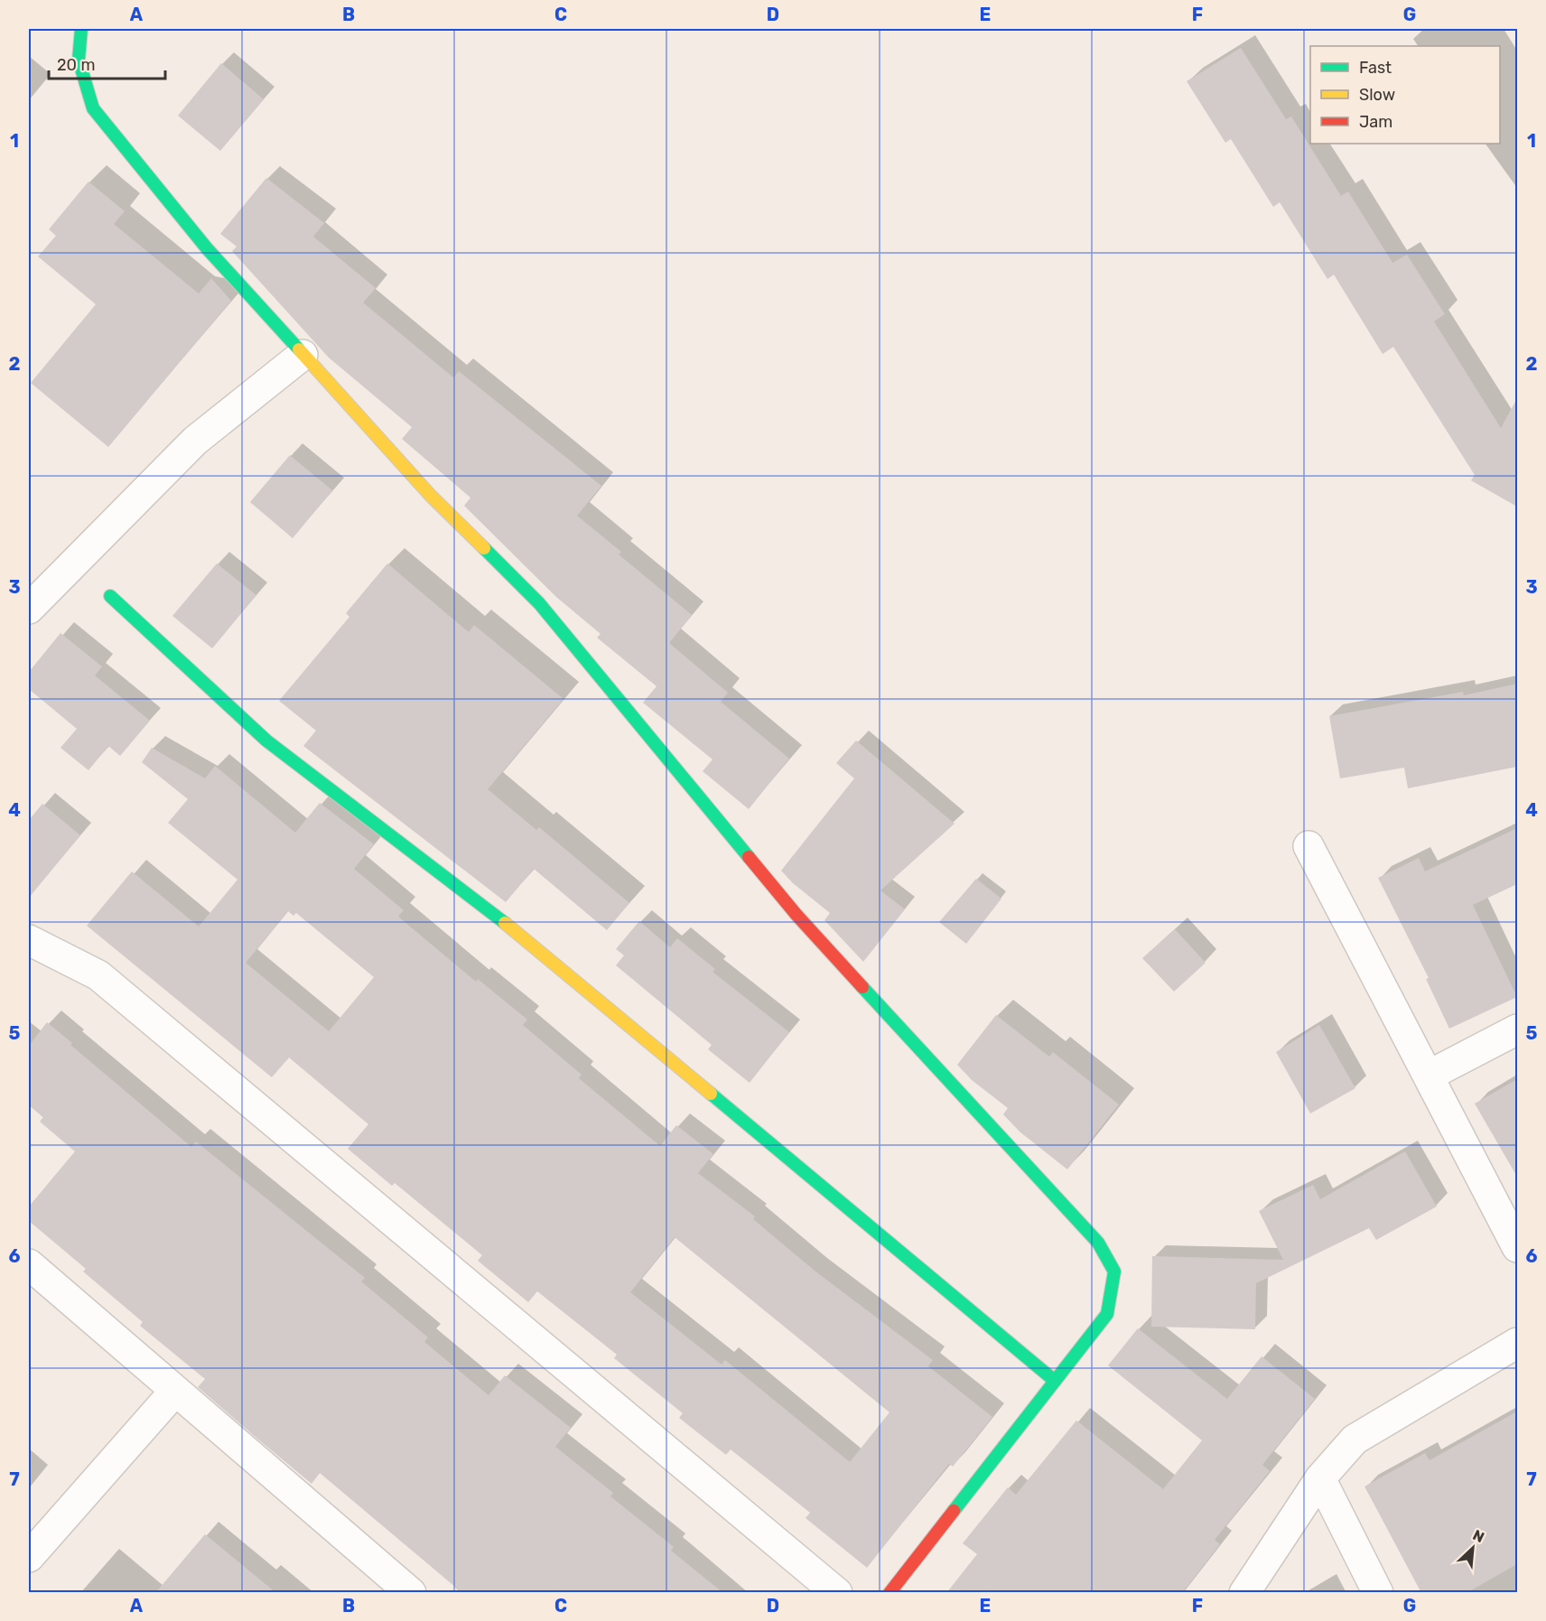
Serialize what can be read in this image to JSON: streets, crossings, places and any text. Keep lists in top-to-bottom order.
{
  "legend": ["Fast", "Slow", "Jam"],
  "scale_bar": "20 m",
  "north": "top right",
  "grid": {
    "columns": [
      "A",
      "B",
      "C",
      "D",
      "E",
      "F",
      "G"
    ],
    "rows": [
      "1",
      "2",
      "3",
      "4",
      "5",
      "6",
      "7"
    ]
  }
}
